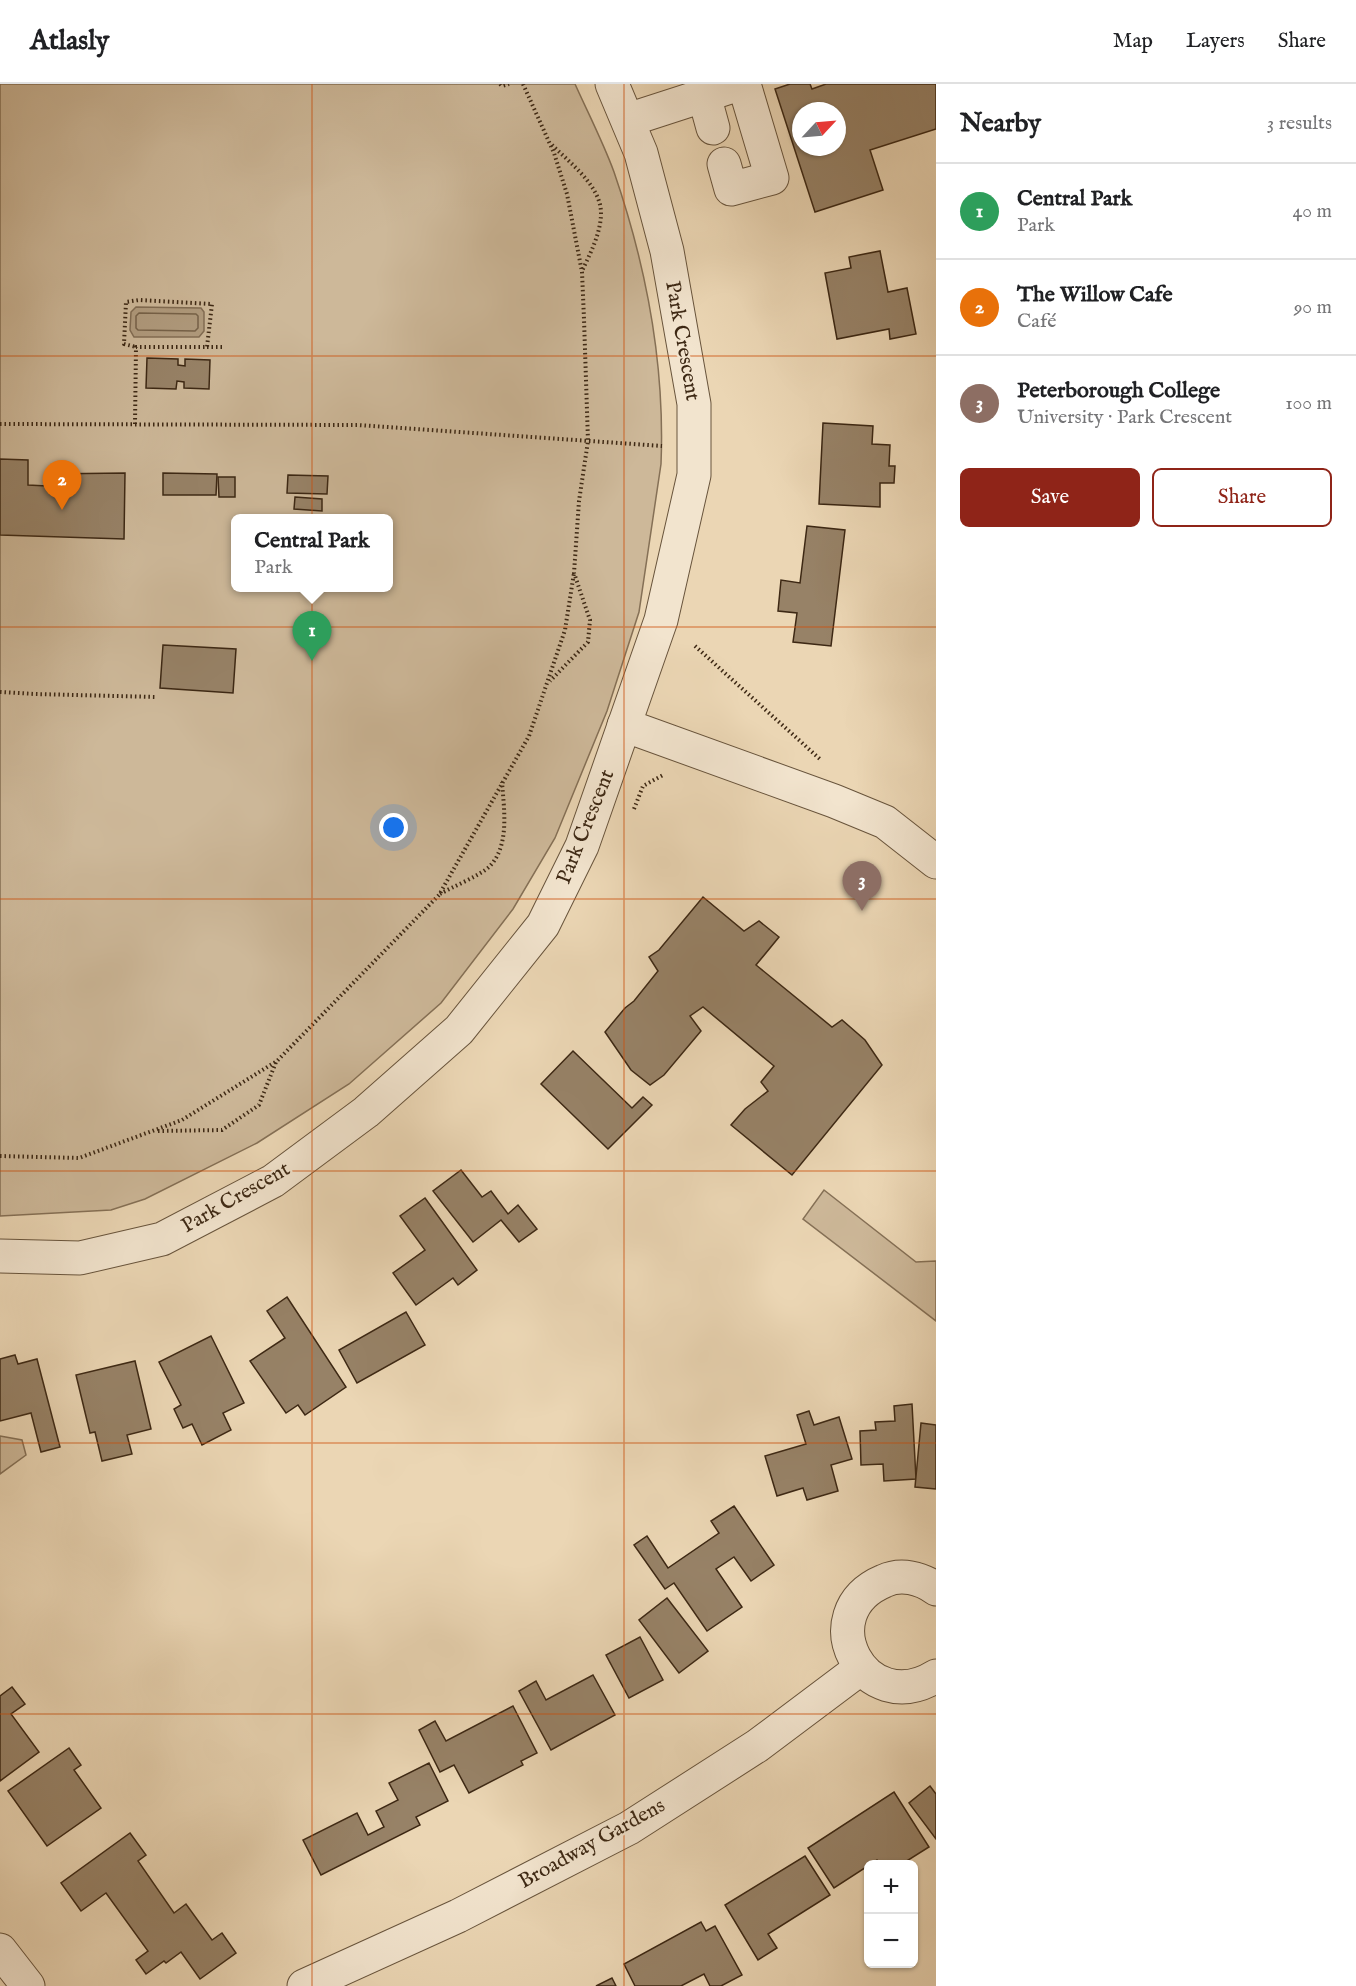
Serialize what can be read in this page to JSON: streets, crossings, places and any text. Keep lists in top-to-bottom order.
{
  "streets": {
    "street": ["Park Crescent", "Broadway Gardens"]
  },
  "north": "top right",
  "page": {
    "header": "Atlasly",
    "nav": ["Map", "Layers", "Share"],
    "heading": ["Nearby", "3 results"],
    "list": [
      {
        "mark": "1",
        "name": "Central Park",
        "note": "Park",
        "value": "40 m"
      },
      {
        "mark": "2",
        "name": "The Willow Cafe",
        "note": "Café",
        "value": "90 m"
      },
      {
        "mark": "3",
        "name": "Peterborough College",
        "note": "University · Park Crescent",
        "value": "100 m"
      }
    ],
    "buttons": ["Save", "Share"],
    "pins": ["2", "1", "3"],
    "popup": ["Central Park", "Park"],
    "map_buttons": ["+", "−"]
  }
}
